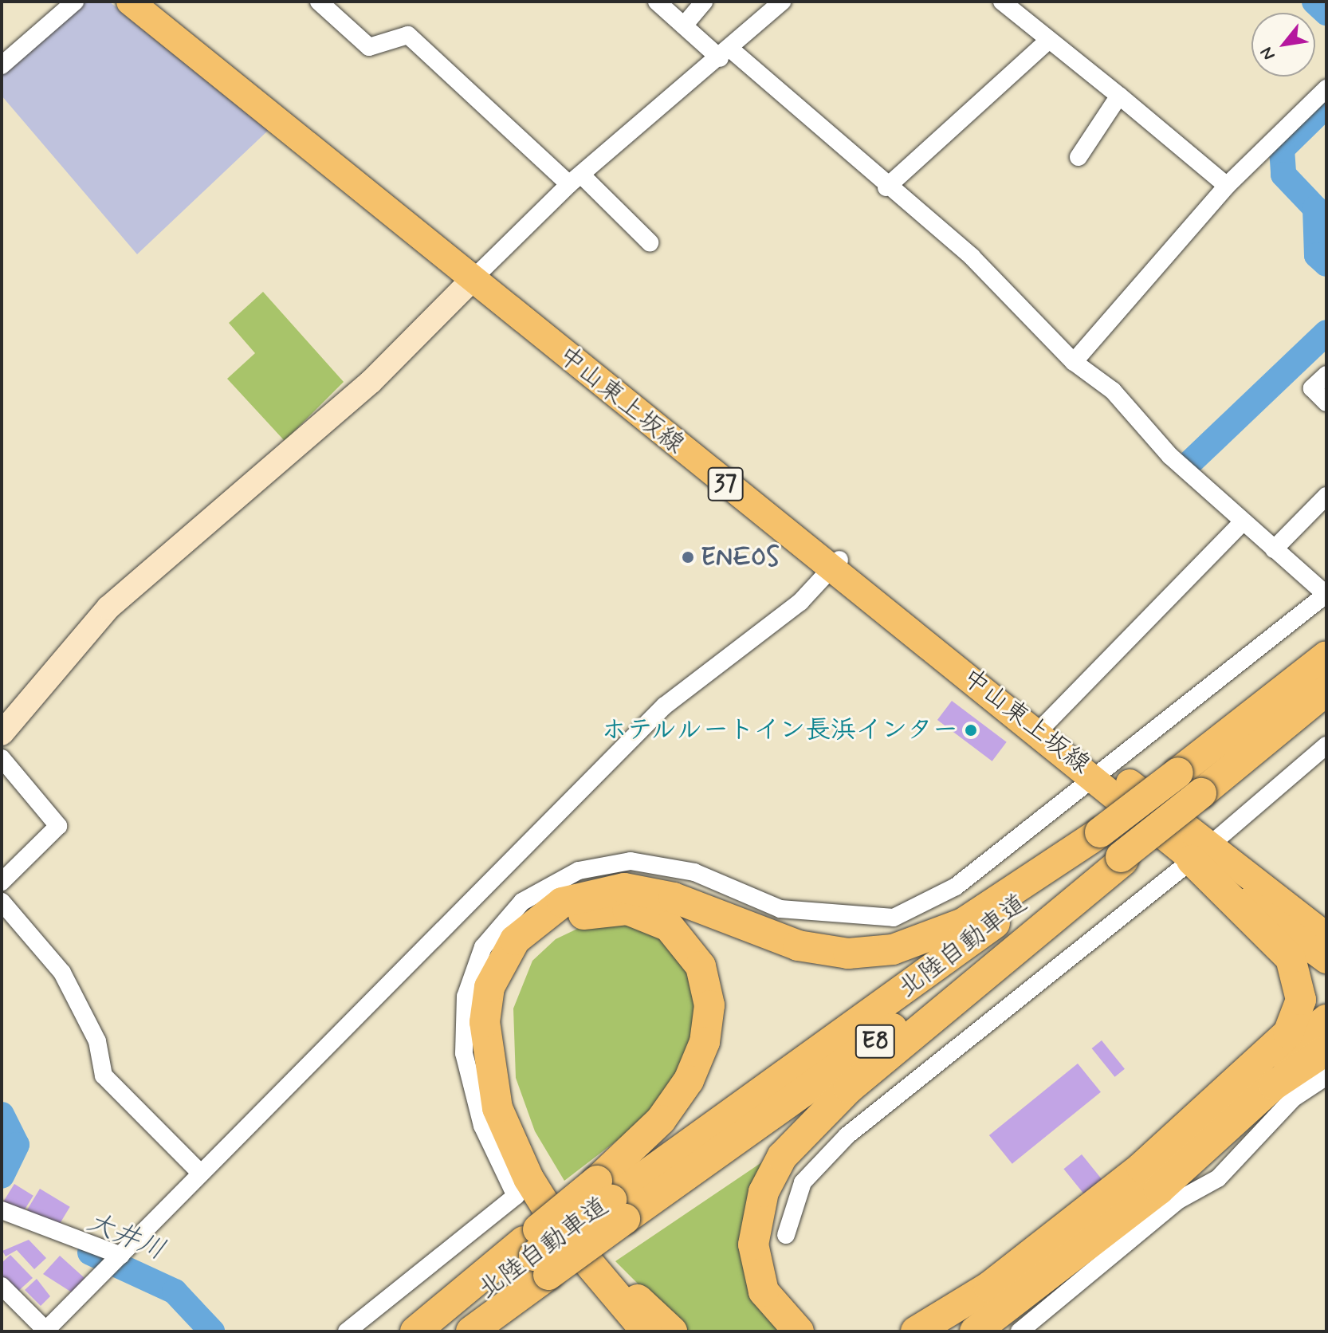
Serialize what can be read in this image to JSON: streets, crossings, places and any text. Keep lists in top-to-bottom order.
{
  "streets": {
    "highway": ["北陸自動車道", "E8"],
    "main road": ["中山東上坂線", "37"]
  },
  "water": ["大井川"],
  "places": ["ENEOS", "ホテルルートイン長浜インター"],
  "north": "bottom left"
}
